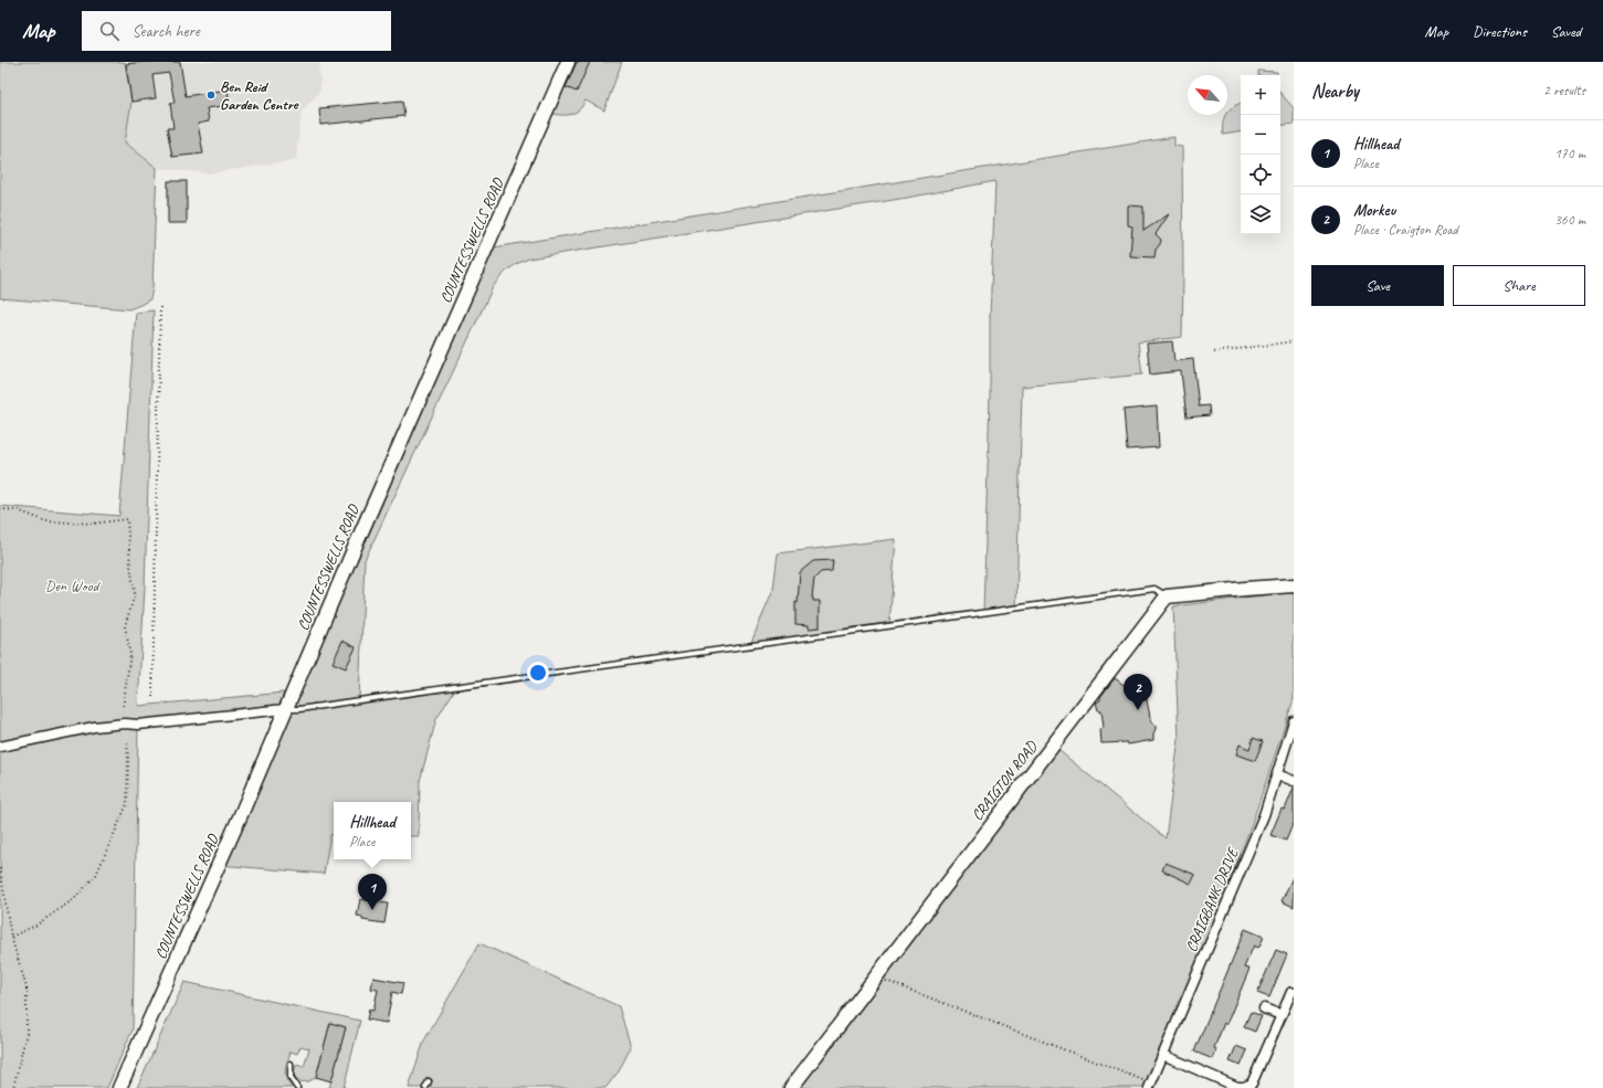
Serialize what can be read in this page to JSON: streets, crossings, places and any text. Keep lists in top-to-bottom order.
{
  "streets": {
    "street": ["COUNTESSWELLS ROAD", "CRAIGTON ROAD", "CRAIGBANK DRIVE"]
  },
  "parks": ["Den Wood"],
  "places": ["Ben Reid Garden Centre"],
  "north": "top left",
  "page": {
    "header": "Map",
    "search": "Search here",
    "nav": ["Map", "Directions", "Saved"],
    "heading": ["Nearby", "2 results"],
    "map_buttons": ["+", "−"],
    "list": [
      {
        "mark": "1",
        "name": "Hillhead",
        "note": "Place",
        "value": "170 m"
      },
      {
        "mark": "2",
        "name": "Morkeu",
        "note": "Place · Craigton Road",
        "value": "360 m"
      }
    ],
    "buttons": ["Save", "Share"],
    "pins": ["2", "1"],
    "popup": ["Hillhead", "Place"]
  }
}
